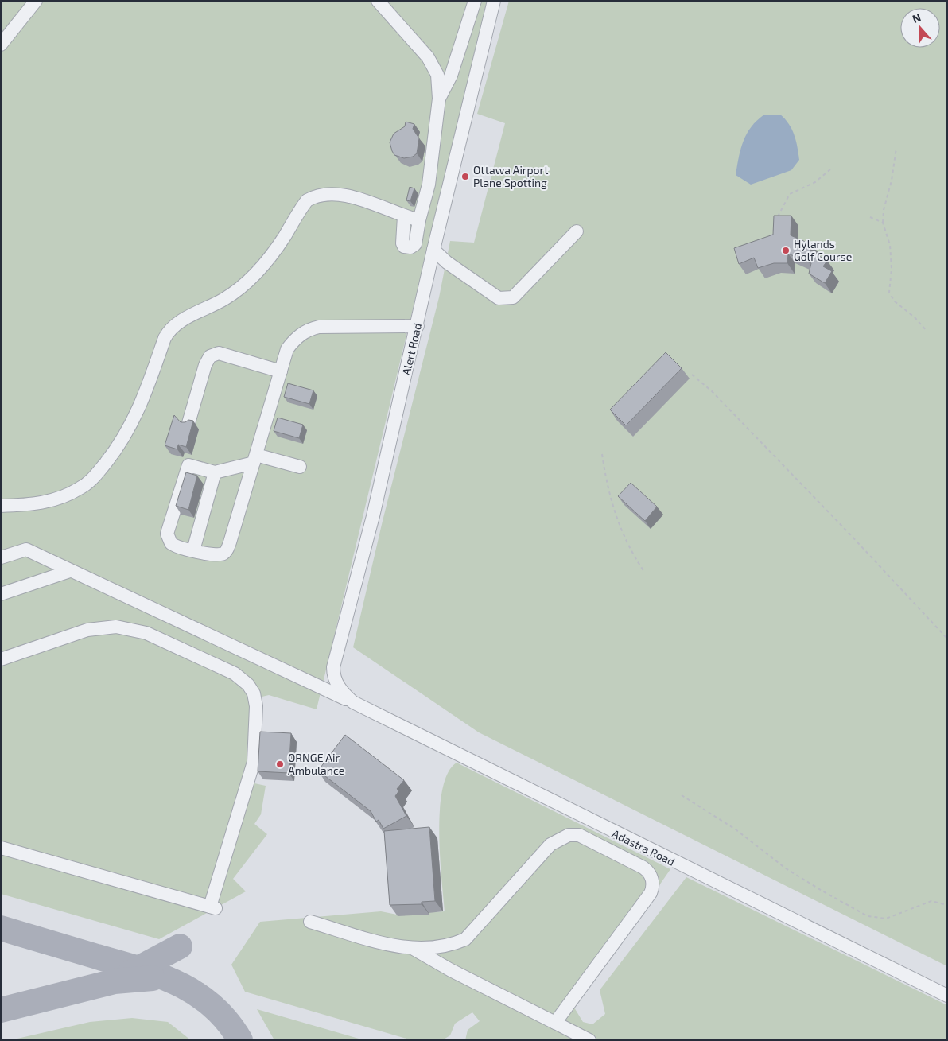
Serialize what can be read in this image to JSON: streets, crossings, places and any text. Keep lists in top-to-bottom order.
{
  "streets": {
    "street": ["Alert Road", "Adastra Road"]
  },
  "crossings": [
    ["Alert Road", "Adastra Road"]
  ],
  "places": ["Ottawa Airport Plane Spotting", "Hylands Golf Course", "ORNGE Air Ambulance"],
  "north": "top"
}
